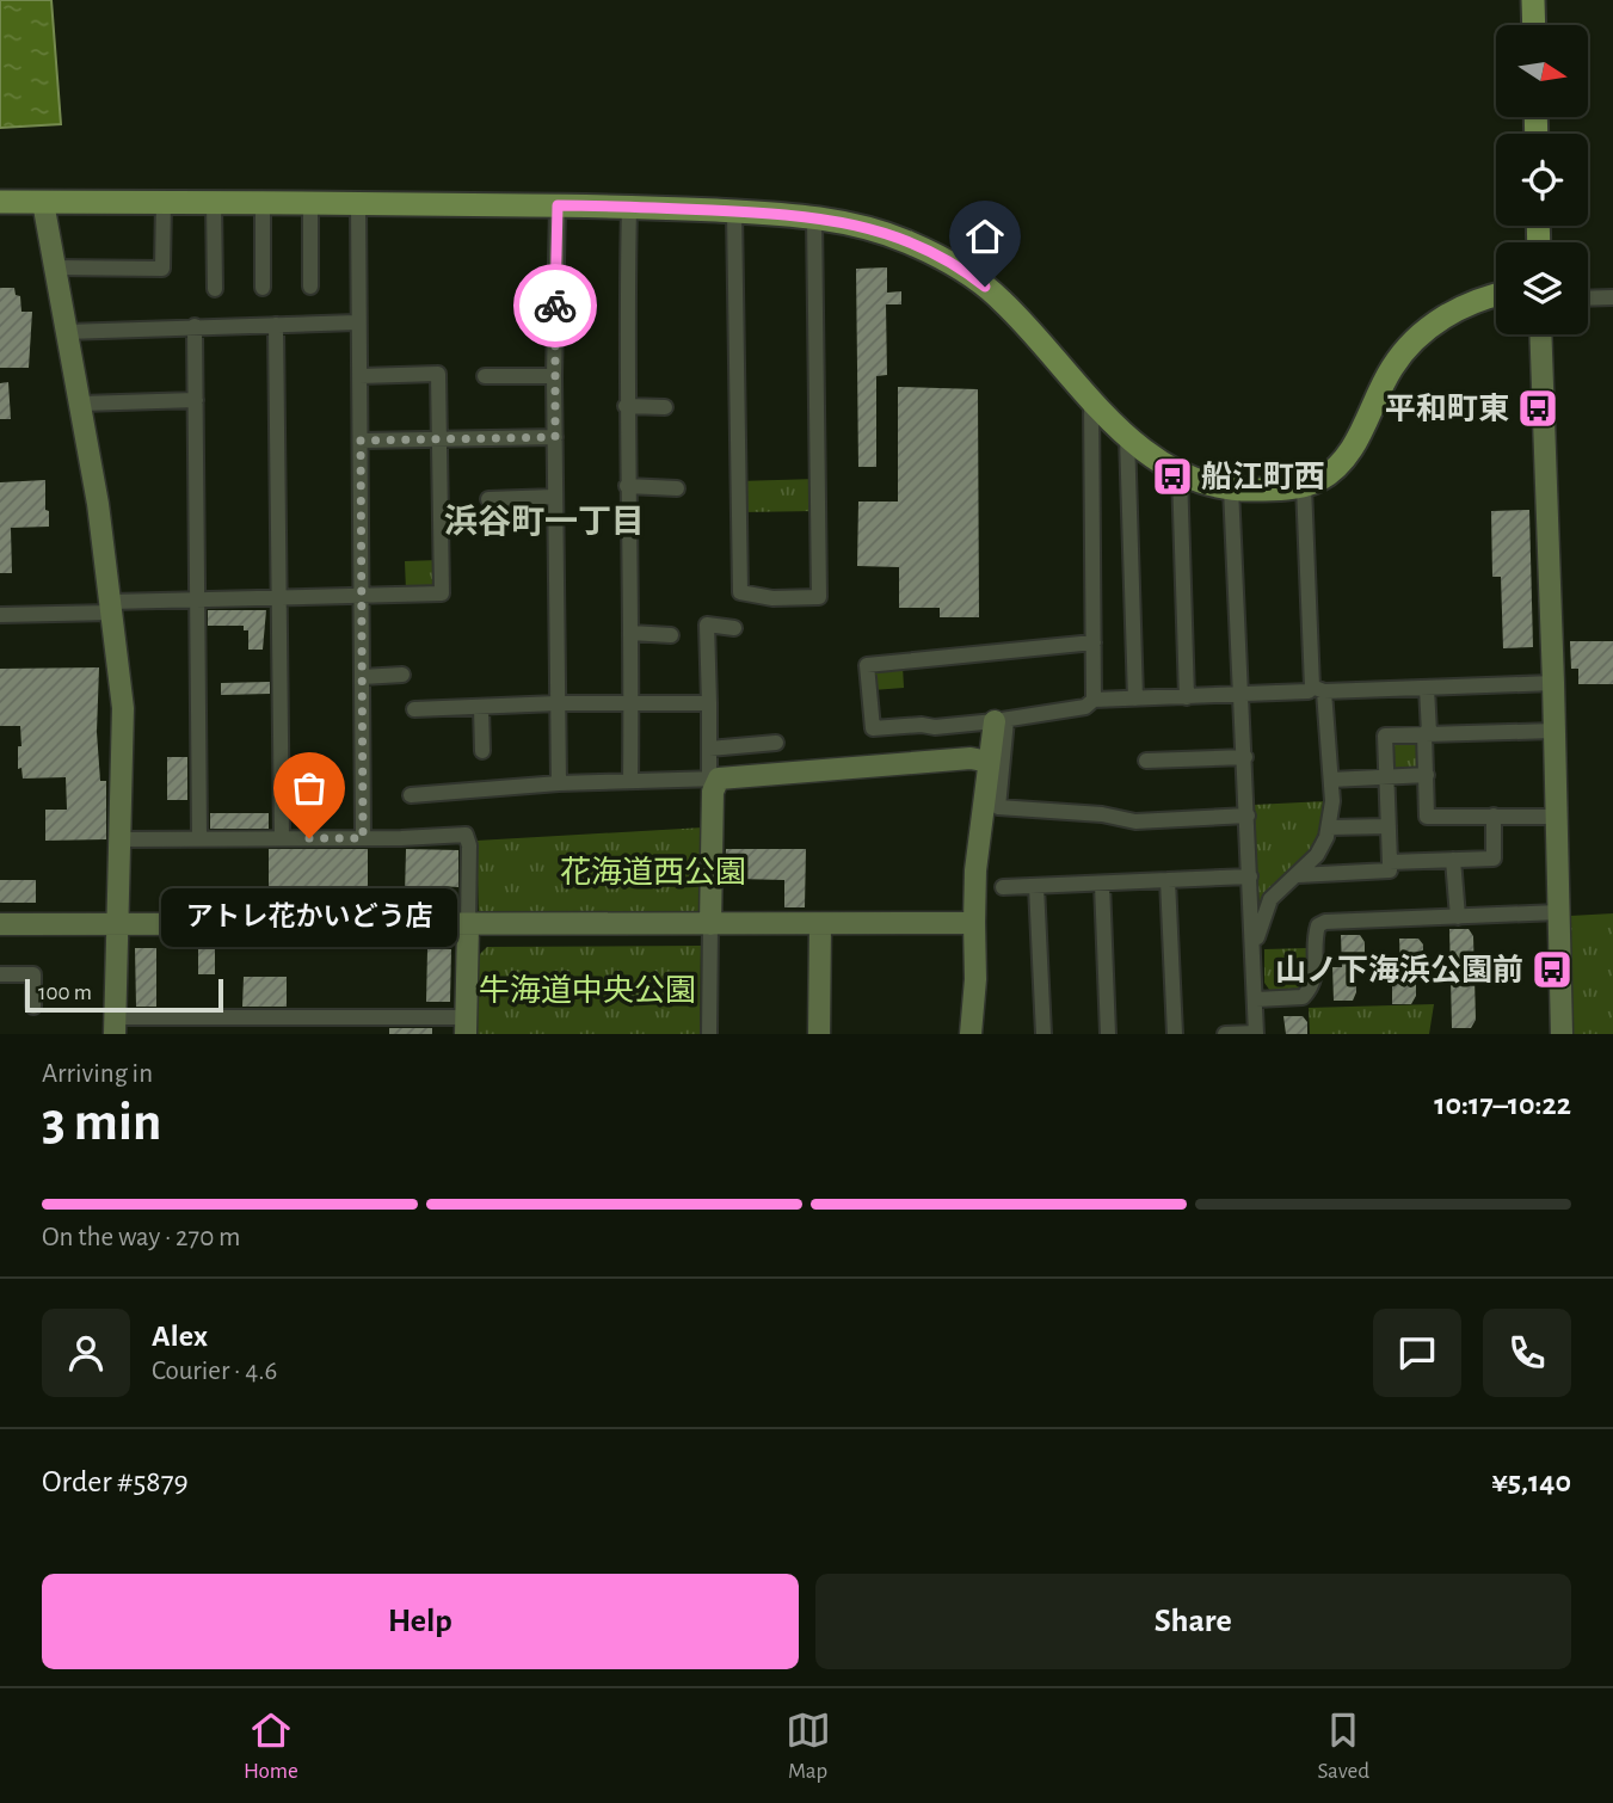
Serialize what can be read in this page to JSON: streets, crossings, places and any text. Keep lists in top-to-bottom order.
{
  "districts": ["浜谷町一丁目"],
  "parks": ["花海道西公園", "牛海道中央公園"],
  "places": {
    "bus stop": ["平和町東", "船江町西", "山ノ下海浜公園前"],
    "other": ["アトレ花かいどう店"]
  },
  "scale_bar": "100 m",
  "north": "right",
  "page": {
    "bubble": "アトレ花かいどう店",
    "scale": "100 m",
    "heading": ["3 min", "Arriving in", "10:17–10:22"],
    "panel": [
      "Alex",
      "Courier · 4.6",
      "Order #5879",
      "¥5,140"
    ],
    "bar": "On the way · 270 m",
    "buttons": ["Help", "Share"],
    "tabs": ["Home", "Map", "Saved"]
  }
}
